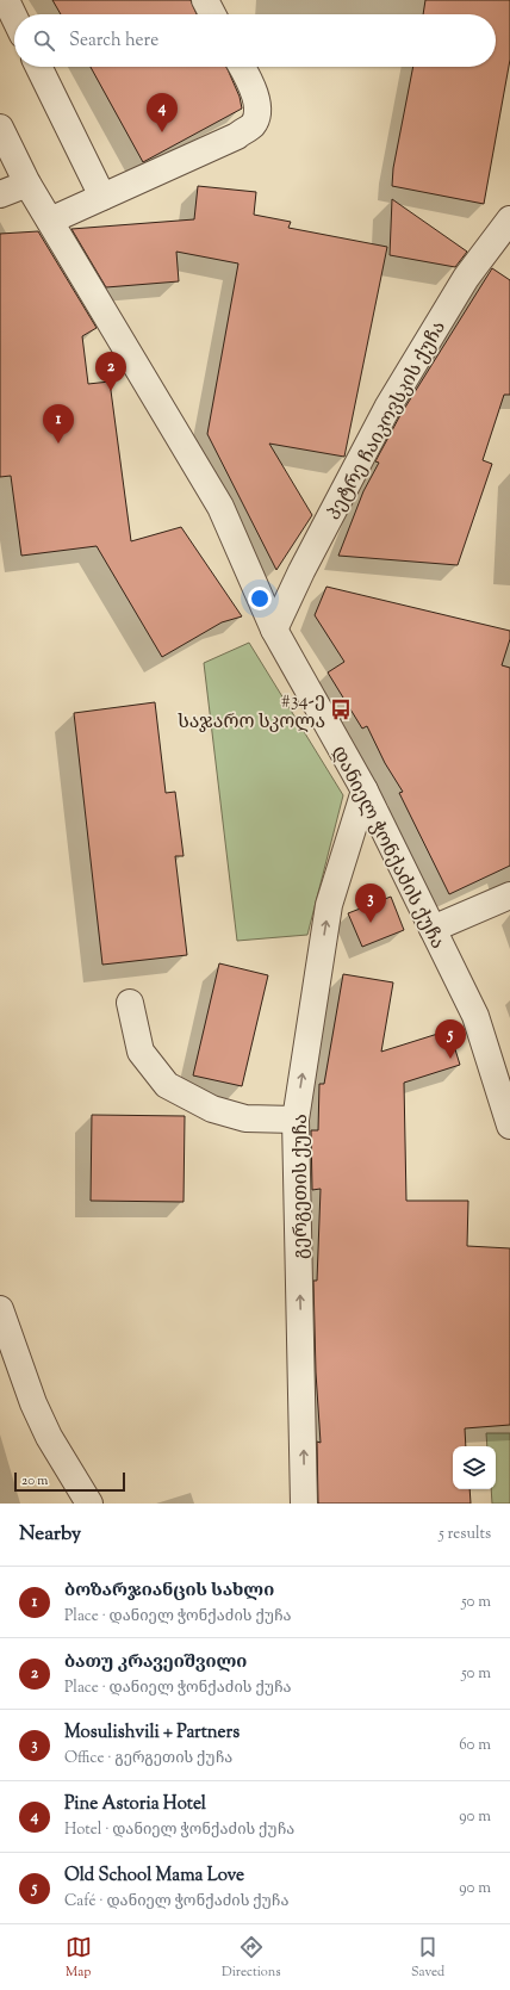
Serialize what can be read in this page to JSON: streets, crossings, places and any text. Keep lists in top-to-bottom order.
{
  "streets": {
    "street": ["პეტრე ჩაიკოვსკის ქუჩა", "დანიელ ჭონქაძის ქუჩა", "გერგეთის ქუჩა"]
  },
  "crossings": [
    ["პეტრე ჩაიკოვსკის ქუჩა", "დანიელ ჭონქაძის ქუჩა"],
    ["დანიელ ჭონქაძის ქუჩა", "გერგეთის ქუჩა"]
  ],
  "one_way": ["გერგეთის ქუჩა"],
  "places": {
    "bus stop": ["#34-ე საჯარო სკოლა"]
  },
  "scale_bar": "20 m",
  "page": {
    "search": "Search here",
    "pins": [
      "4",
      "2",
      "1",
      "3",
      "5"
    ],
    "scale": "20 m",
    "heading": ["Nearby", "5 results"],
    "list": [
      {
        "mark": "1",
        "name": "ბოზარჯიანცის სახლი",
        "note": "Place · დანიელ ჭონქაძის ქუჩა",
        "value": "50 m"
      },
      {
        "mark": "2",
        "name": "ბათუ კრავეიშვილი",
        "note": "Place · დანიელ ჭონქაძის ქუჩა",
        "value": "50 m"
      },
      {
        "mark": "3",
        "name": "Mosulishvili + Partners",
        "note": "Office · გერგეთის ქუჩა",
        "value": "60 m"
      },
      {
        "mark": "4",
        "name": "Pine Astoria Hotel",
        "note": "Hotel · დანიელ ჭონქაძის ქუჩა",
        "value": "90 m"
      },
      {
        "mark": "5",
        "name": "Old School Mama Love",
        "note": "Café · დანიელ ჭონქაძის ქუჩა",
        "value": "90 m"
      }
    ],
    "nav": ["Map", "Directions", "Saved"]
  }
}
